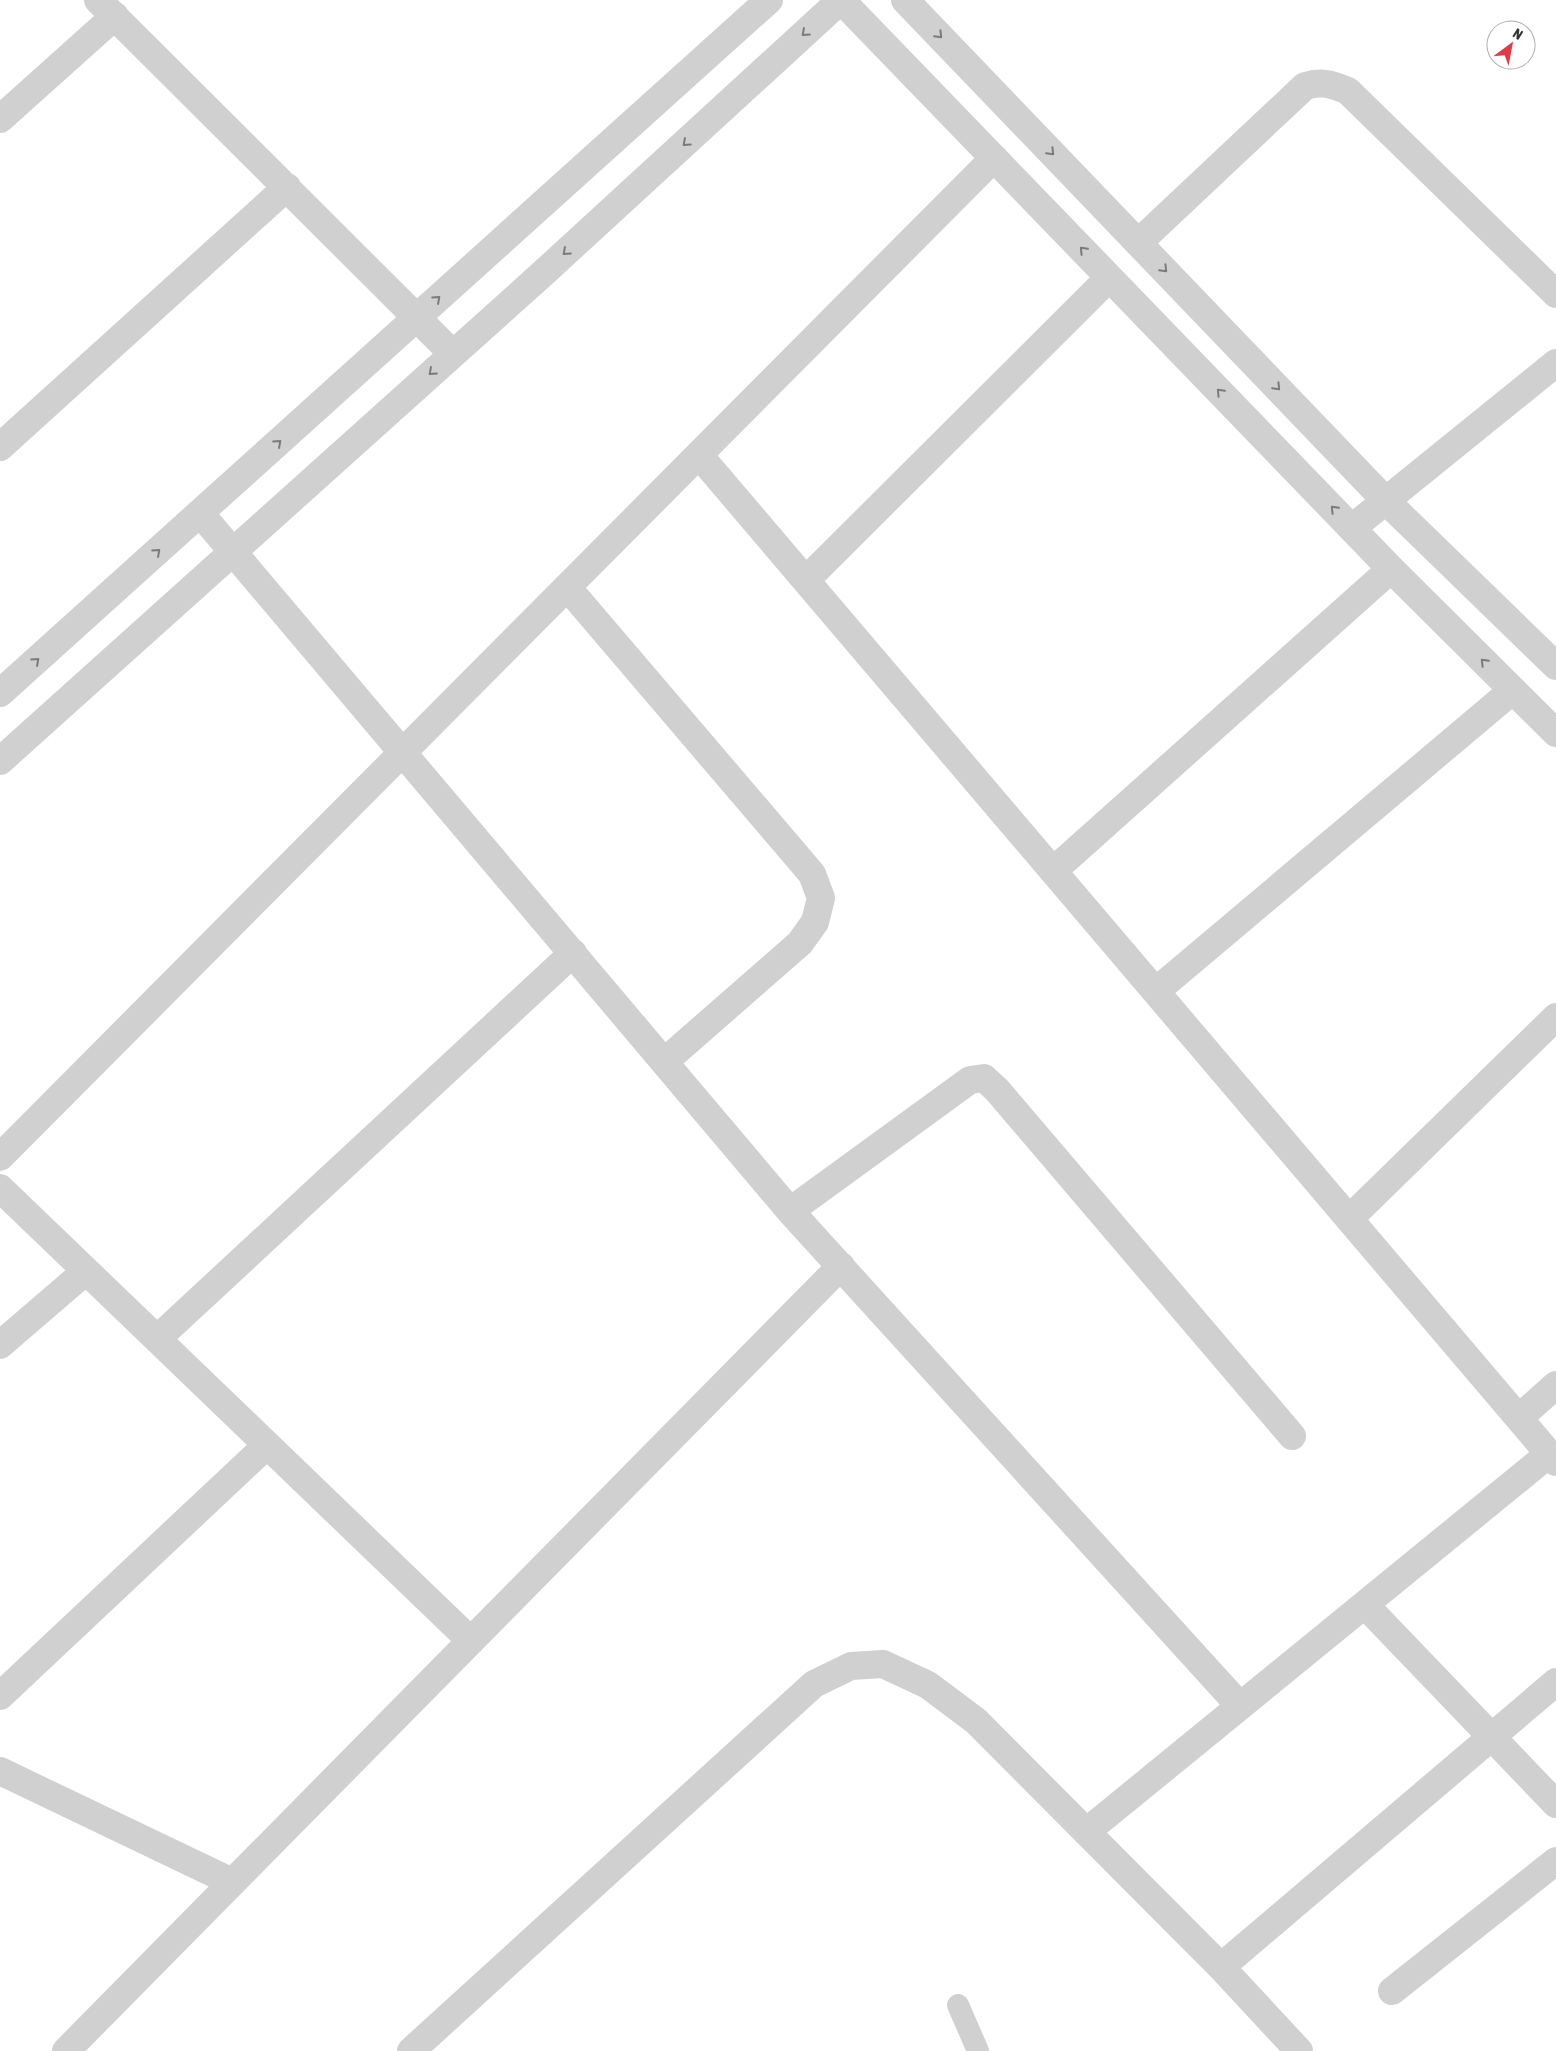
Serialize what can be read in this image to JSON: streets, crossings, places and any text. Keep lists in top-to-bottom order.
{
  "north": "top right"
}
